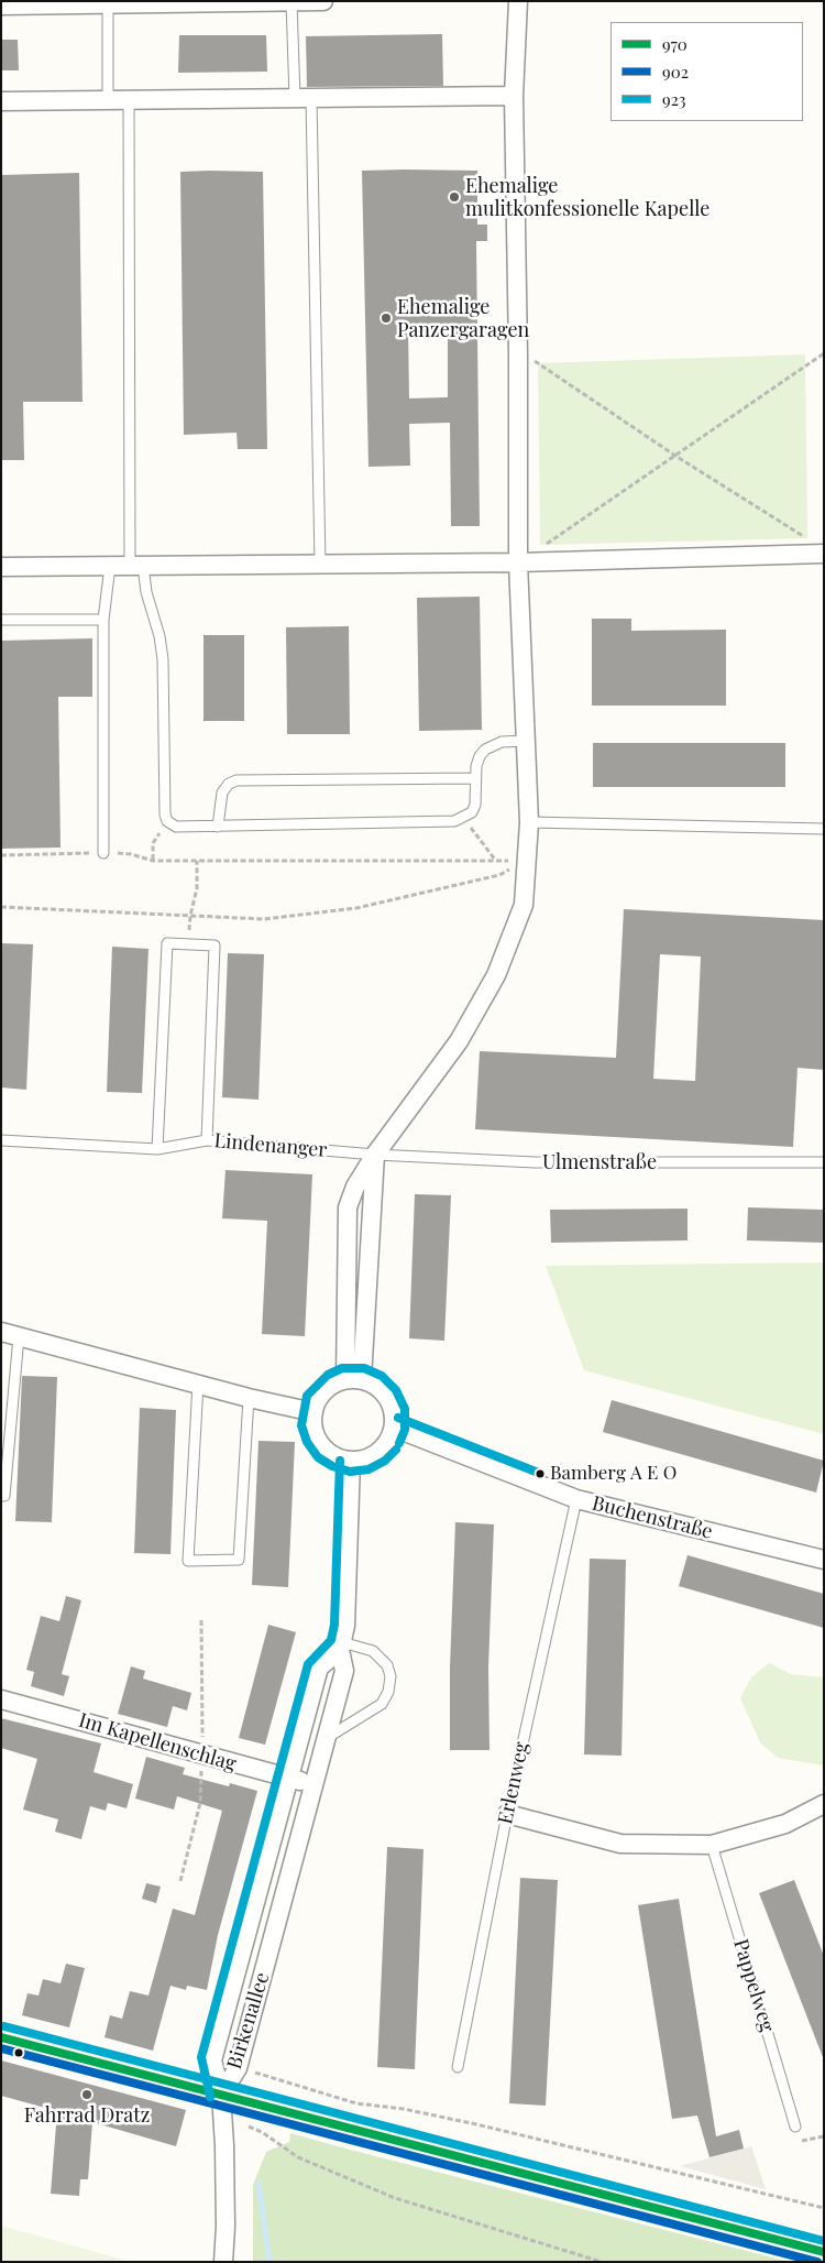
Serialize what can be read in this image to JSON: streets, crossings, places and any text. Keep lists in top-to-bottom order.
{
  "streets": {
    "street": ["Buchenstraße", "Im Kapellenschlag", "Birkenallee"],
    "lane": [
      "Lindenanger",
      "Ulmenstraße",
      "Erlenweg",
      "Pappelweg"
    ]
  },
  "crossings": [
    ["Lindenanger", "Ulmenstraße"],
    ["Buchenstraße", "Erlenweg"],
    ["Buchenstraße", "Birkenallee"],
    ["Im Kapellenschlag", "Birkenallee"]
  ],
  "places": [
    "Ehemalige mulitkonfessionelle Kapelle",
    "Ehemalige Panzergaragen",
    "Bamberg A E O",
    "Fahrrad Dratz"
  ],
  "lines": ["transit line 923", "transit line 970", "transit line 902"],
  "legend": ["970", "902", "923"]
}
